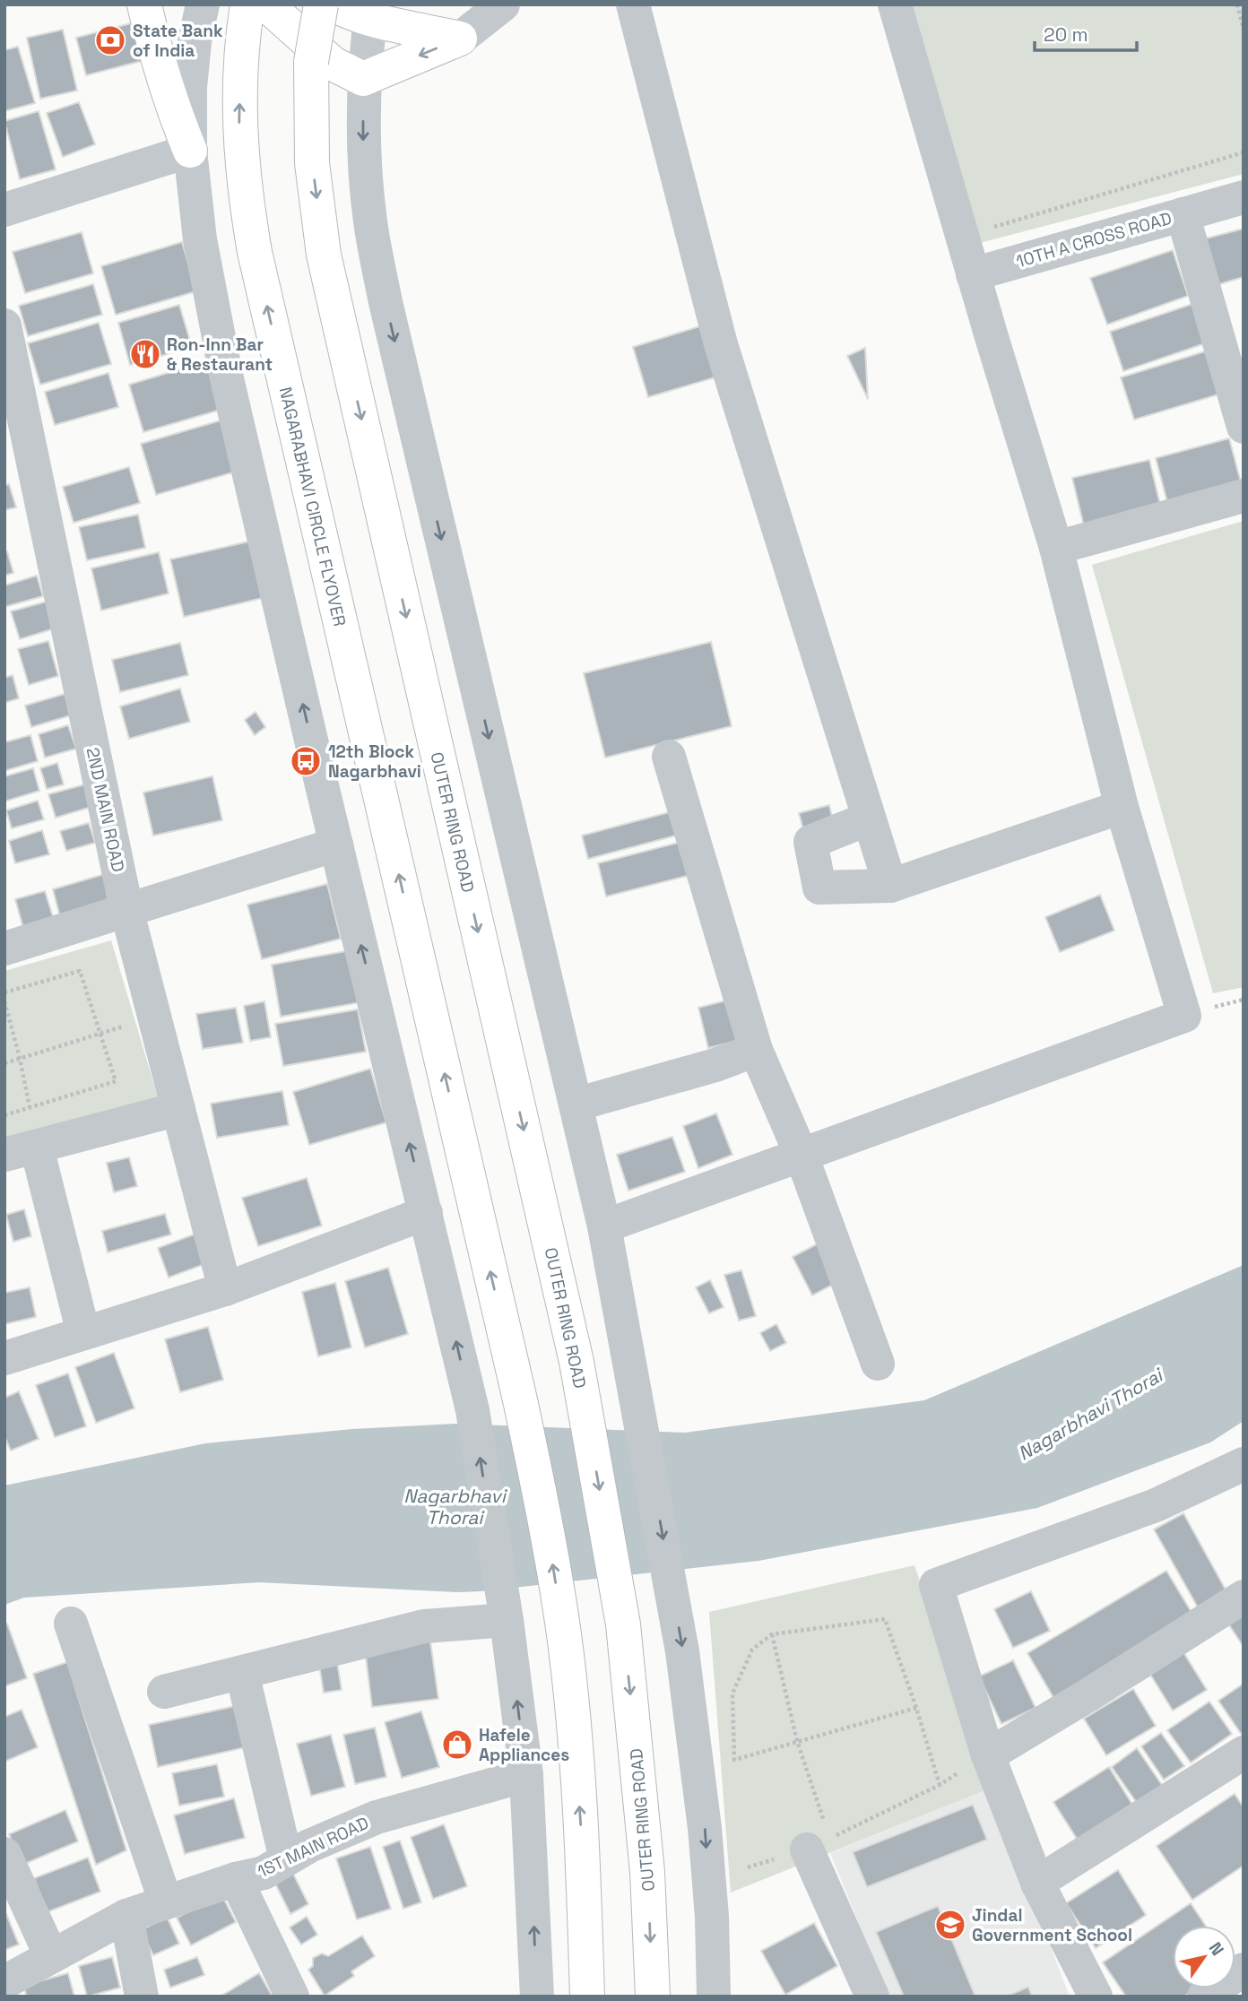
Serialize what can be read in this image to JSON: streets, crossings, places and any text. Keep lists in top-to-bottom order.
{
  "streets": {
    "main road": ["NAGARABHAVI CIRCLE FLYOVER", "OUTER RING ROAD"],
    "street": ["10TH A CROSS ROAD", "2ND MAIN ROAD", "1ST MAIN ROAD"]
  },
  "one_way": ["NAGARABHAVI CIRCLE FLYOVER", "OUTER RING ROAD"],
  "water": ["Nagarbhavi Thorai"],
  "places": {
    "bank": ["State Bank of India"],
    "restaurant": ["Ron-Inn Bar & Restaurant"],
    "bus stop": ["12th Block Nagarbhavi"],
    "shop": ["Hafele Appliances"],
    "school or university": ["Jindal Government School"]
  },
  "scale_bar": "20 m",
  "north": "top right"
}
